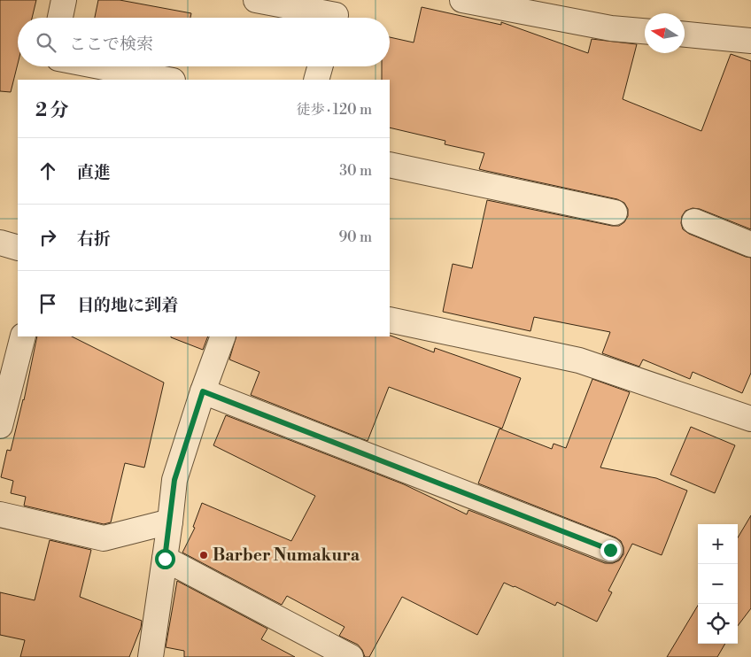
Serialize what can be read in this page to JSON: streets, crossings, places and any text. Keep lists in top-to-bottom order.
{
  "places": ["Barber Numakura"],
  "north": "left",
  "page": {
    "search": "ここで検索",
    "heading": ["2 分", "徒歩 · 120 m"],
    "list": [
      ["直進", "30 m"],
      ["右折", "90 m"],
      "目的地に到着"
    ],
    "map_buttons": ["+", "−"]
  }
}
